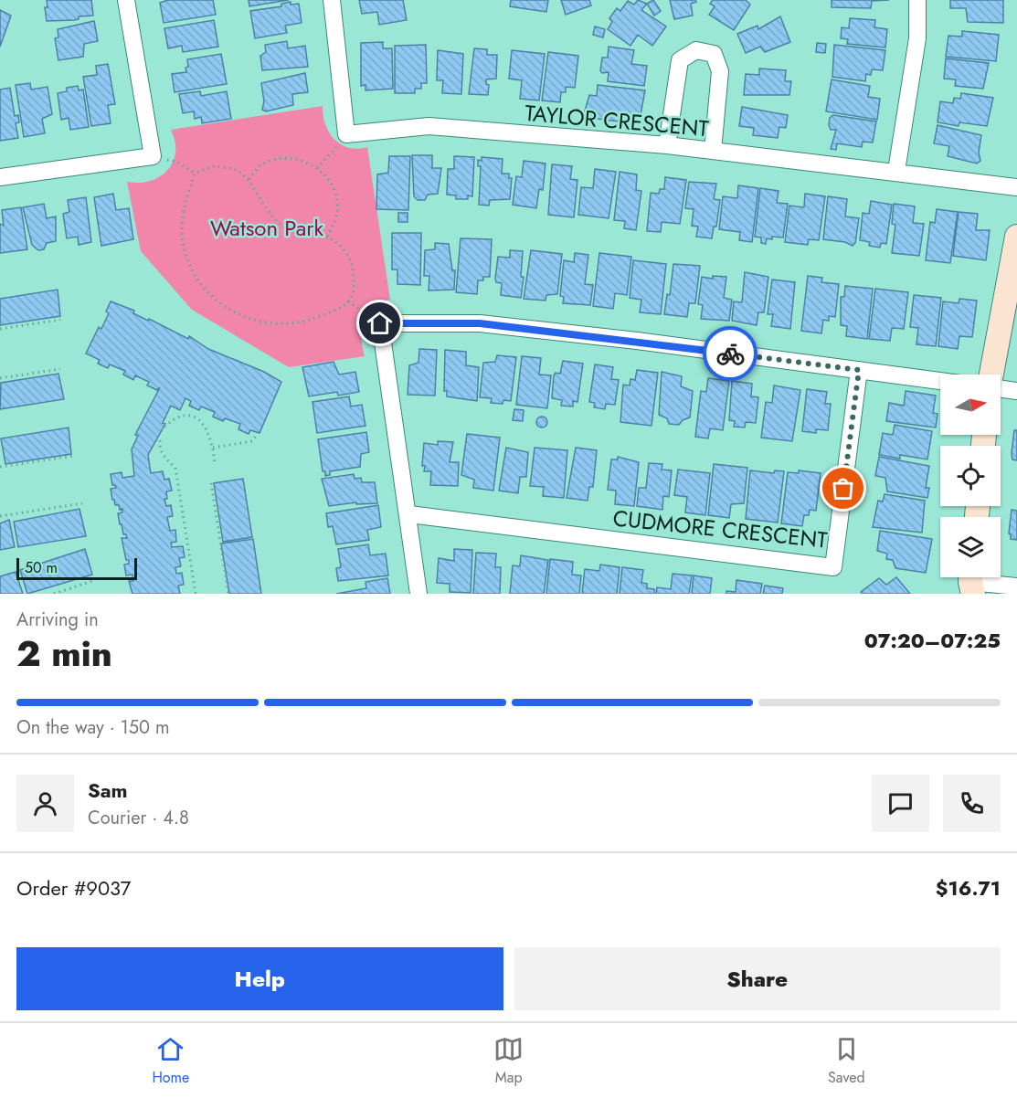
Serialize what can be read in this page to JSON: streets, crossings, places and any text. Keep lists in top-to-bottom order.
{
  "streets": {
    "street": ["TAYLOR CRESCENT", "CUDMORE CRESCENT"]
  },
  "parks": ["Watson Park"],
  "scale_bar": "50 m",
  "north": "right",
  "page": {
    "scale": "50 m",
    "heading": ["2 min", "Arriving in", "07:20–07:25"],
    "panel": [
      "Sam",
      "Courier · 4.8",
      "Order #9037",
      "$16.71"
    ],
    "bar": "On the way · 150 m",
    "buttons": ["Help", "Share"],
    "tabs": ["Home", "Map", "Saved"]
  }
}
